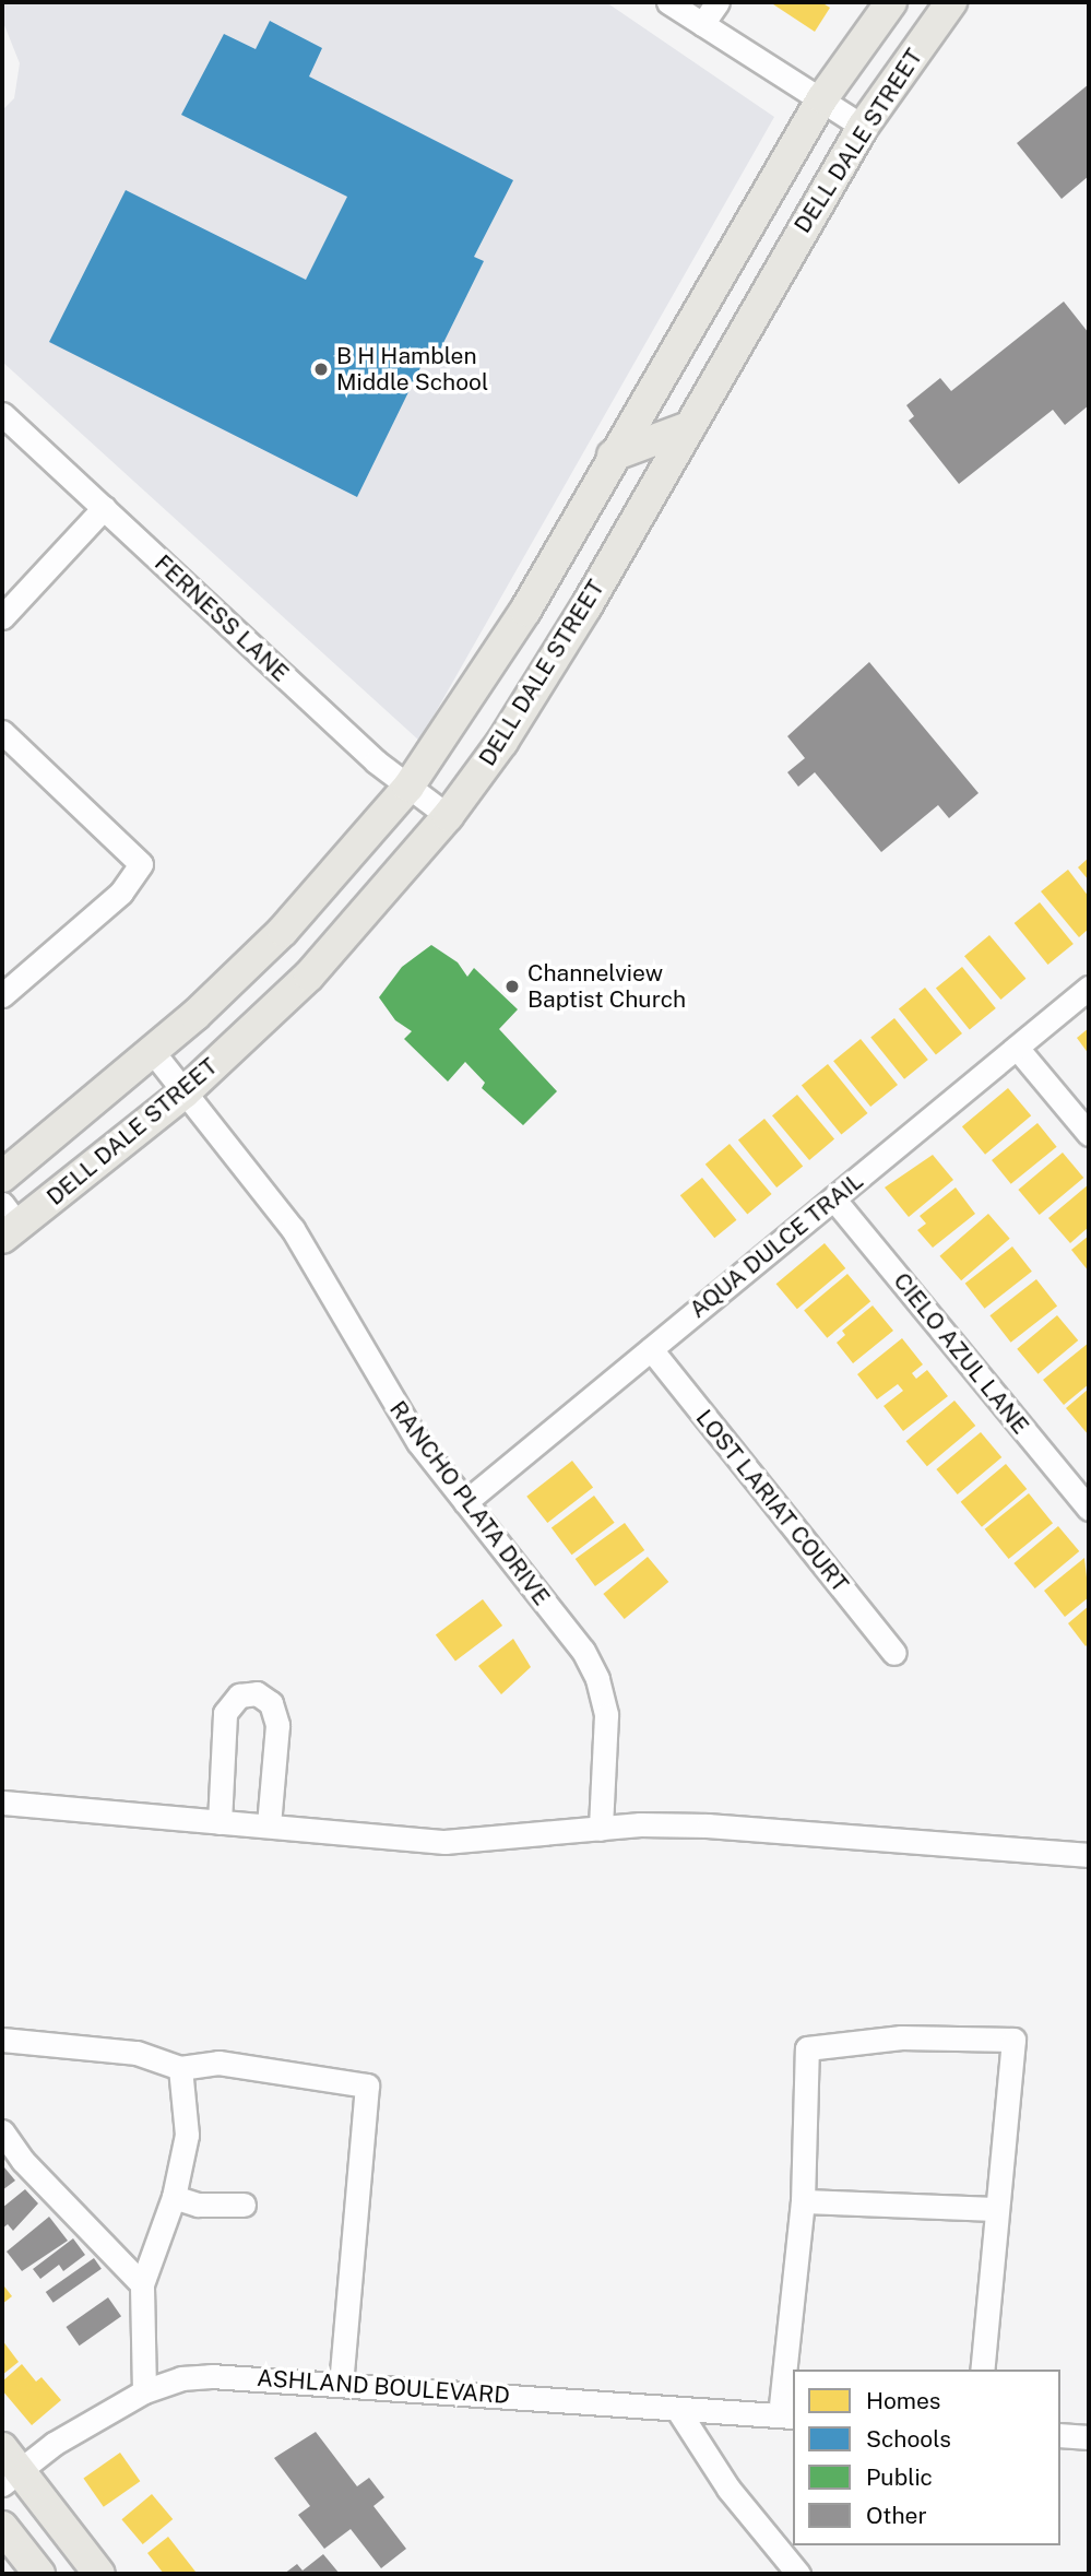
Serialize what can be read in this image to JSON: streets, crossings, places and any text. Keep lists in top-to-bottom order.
{
  "streets": {
    "main road": ["DELL DALE STREET"],
    "street": [
      "FERNESS LANE",
      "AQUA DULCE TRAIL",
      "CIELO AZUL LANE",
      "LOST LARIAT COURT",
      "RANCHO PLATA DRIVE",
      "ASHLAND BOULEVARD"
    ]
  },
  "crossings": [
    ["DELL DALE STREET", "FERNESS LANE"],
    ["DELL DALE STREET", "RANCHO PLATA DRIVE"],
    ["AQUA DULCE TRAIL", "CIELO AZUL LANE"],
    ["AQUA DULCE TRAIL", "LOST LARIAT COURT"],
    ["AQUA DULCE TRAIL", "RANCHO PLATA DRIVE"]
  ],
  "places": ["B H Hamblen Middle School", "Channelview Baptist Church"],
  "legend": [
    "Homes",
    "Schools",
    "Public",
    "Other"
  ]
}
